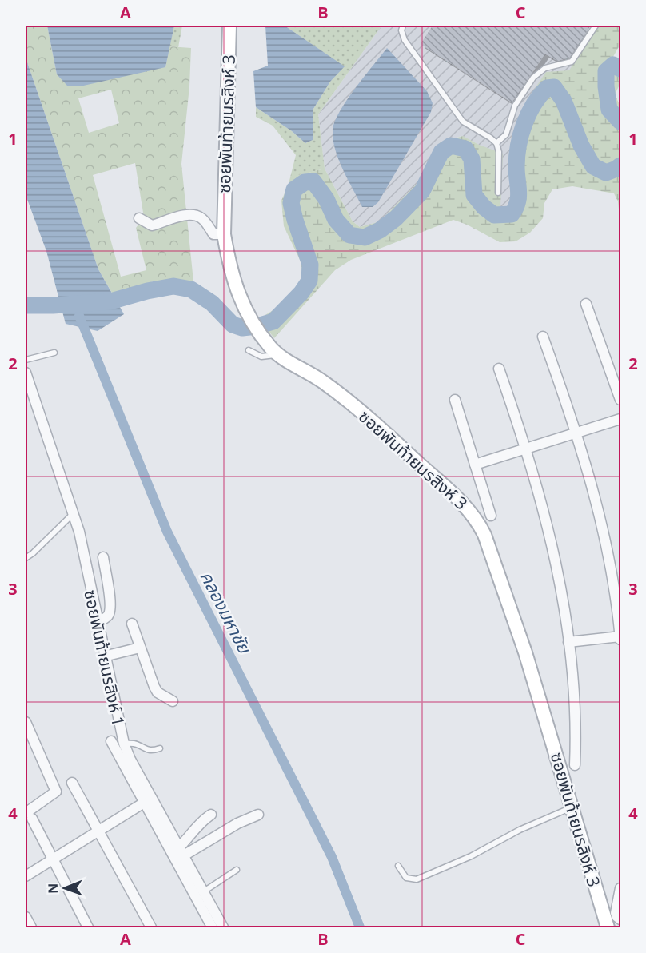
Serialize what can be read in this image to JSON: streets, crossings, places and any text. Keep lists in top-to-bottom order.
{
  "streets": {
    "street": ["ซอยพันท้ายนรสิงห์ 3", "ซอยพันท้ายนรสิงห์ 1"]
  },
  "water": ["คลองมหาชัย"],
  "north": "left",
  "grid": {
    "columns": ["A", "B", "C"],
    "rows": [
      "1",
      "2",
      "3",
      "4"
    ]
  }
}
